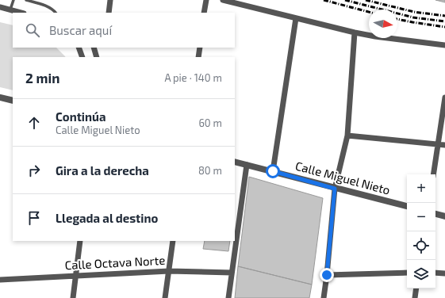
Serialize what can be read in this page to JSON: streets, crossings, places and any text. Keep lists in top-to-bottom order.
{
  "streets": {
    "street": ["Calle Miguel Nieto", "Calle Octava Norte"]
  },
  "north": "right",
  "page": {
    "search": "Buscar aquí",
    "heading": ["2 min", "A pie · 140 m"],
    "list": [
      ["Continúa", "Calle Miguel Nieto", "60 m"],
      ["Gira a la derecha", "80 m"],
      "Llegada al destino"
    ],
    "map_buttons": ["+", "−"]
  }
}
